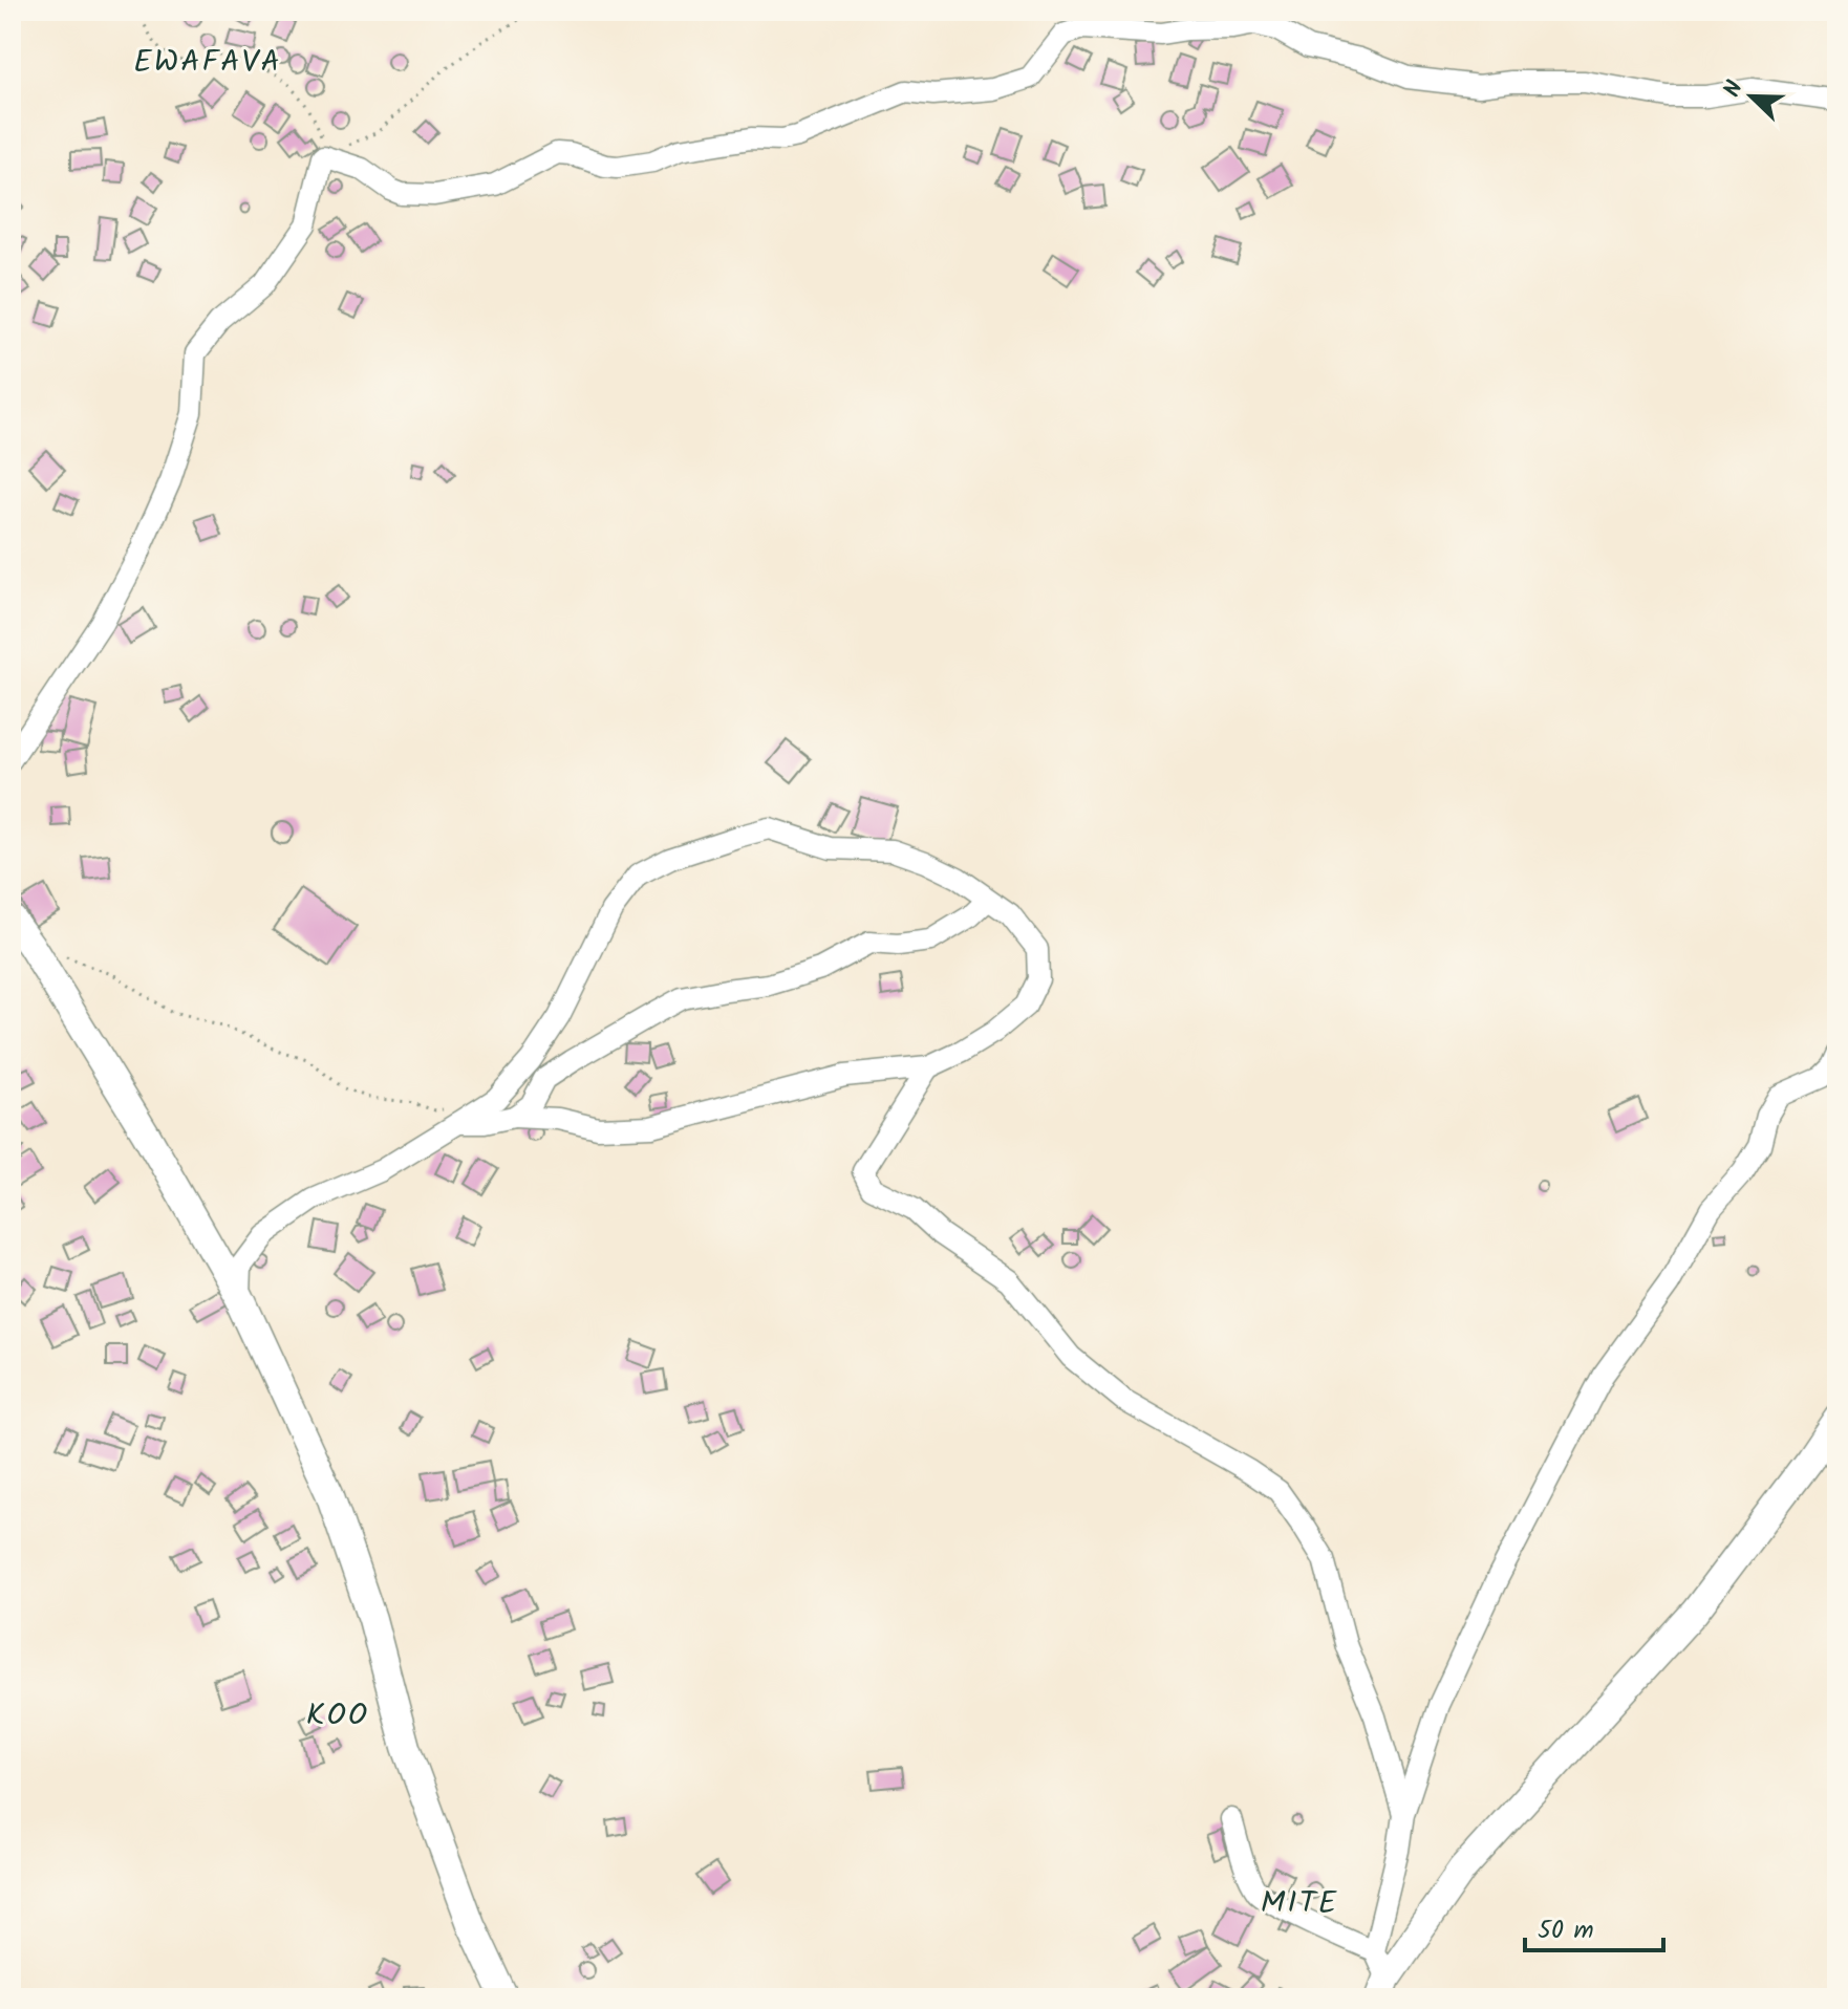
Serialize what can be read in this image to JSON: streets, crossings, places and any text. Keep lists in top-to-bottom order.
{
  "districts": ["EWAFAVA", "KOO", "MITE"],
  "scale_bar": "50 m",
  "north": "top left"
}
